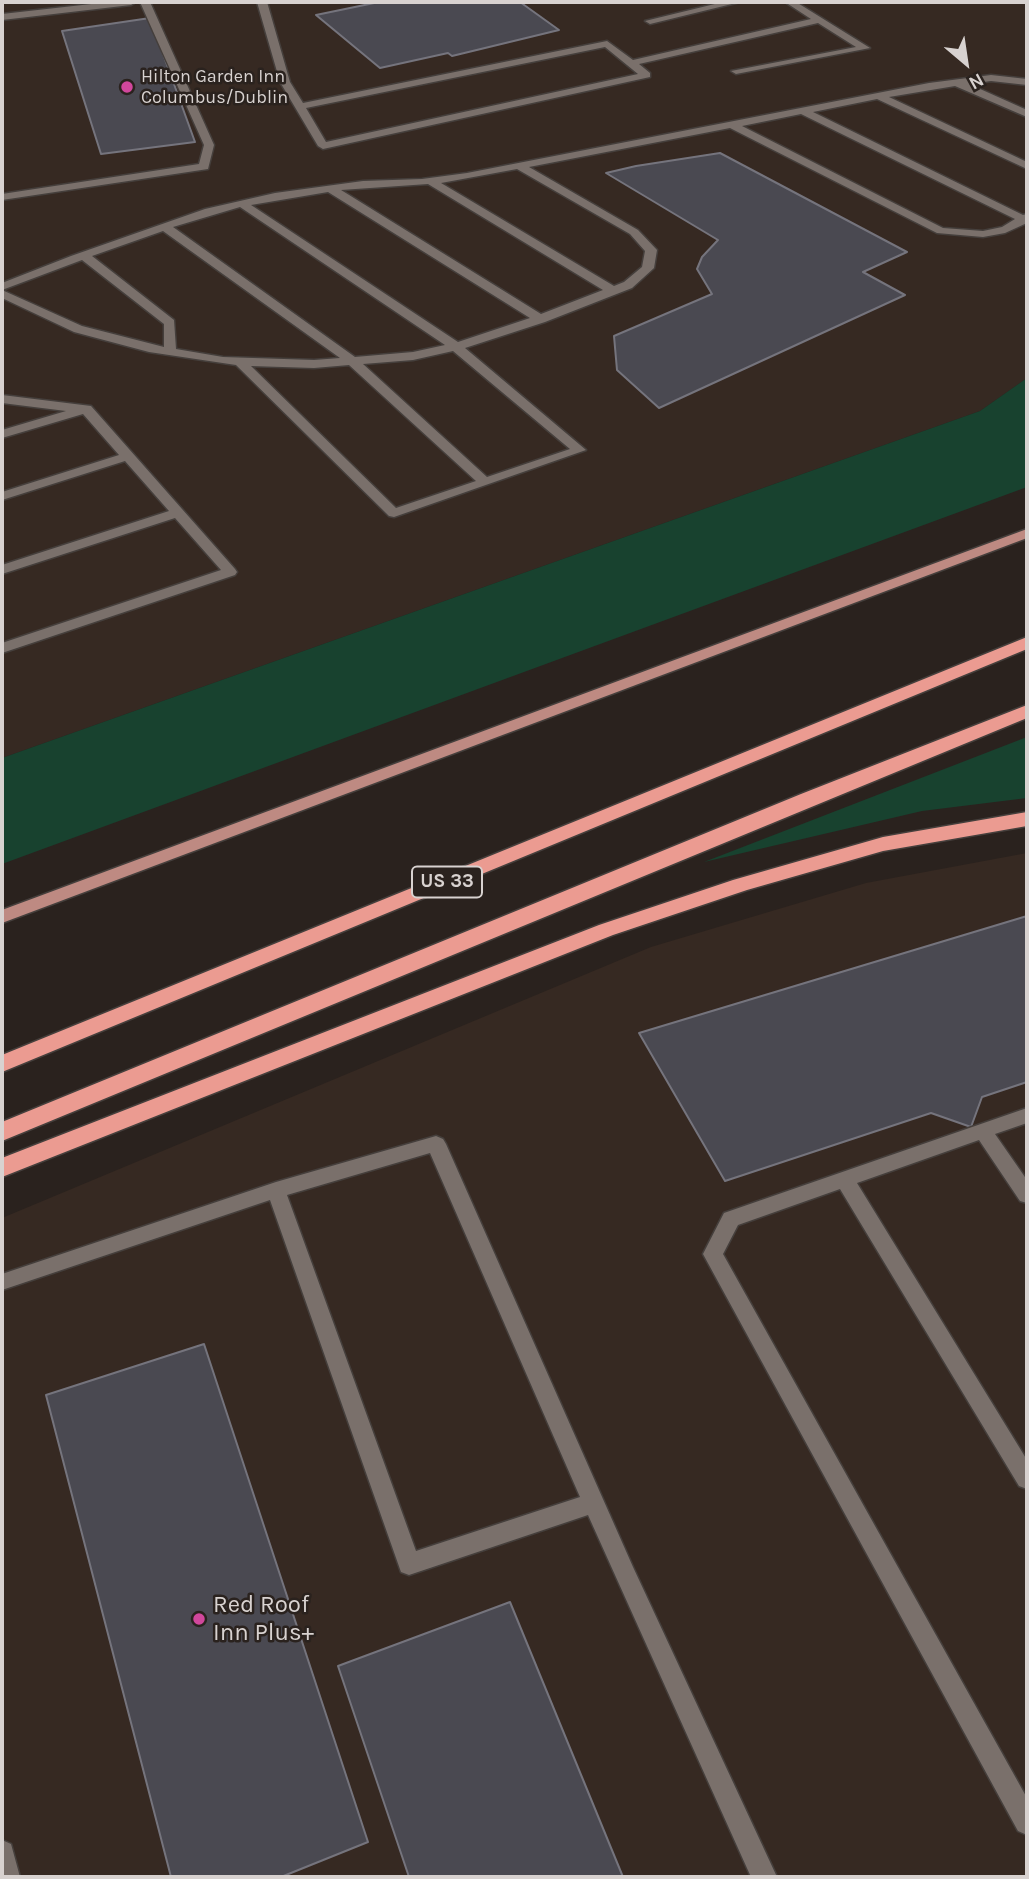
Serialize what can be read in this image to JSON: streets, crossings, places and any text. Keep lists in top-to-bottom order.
{
  "streets": {
    "highway": ["US 33"]
  },
  "places": ["Hilton Garden Inn Columbus/Dublin", "Red Roof Inn Plus+"],
  "north": "bottom right"
}
